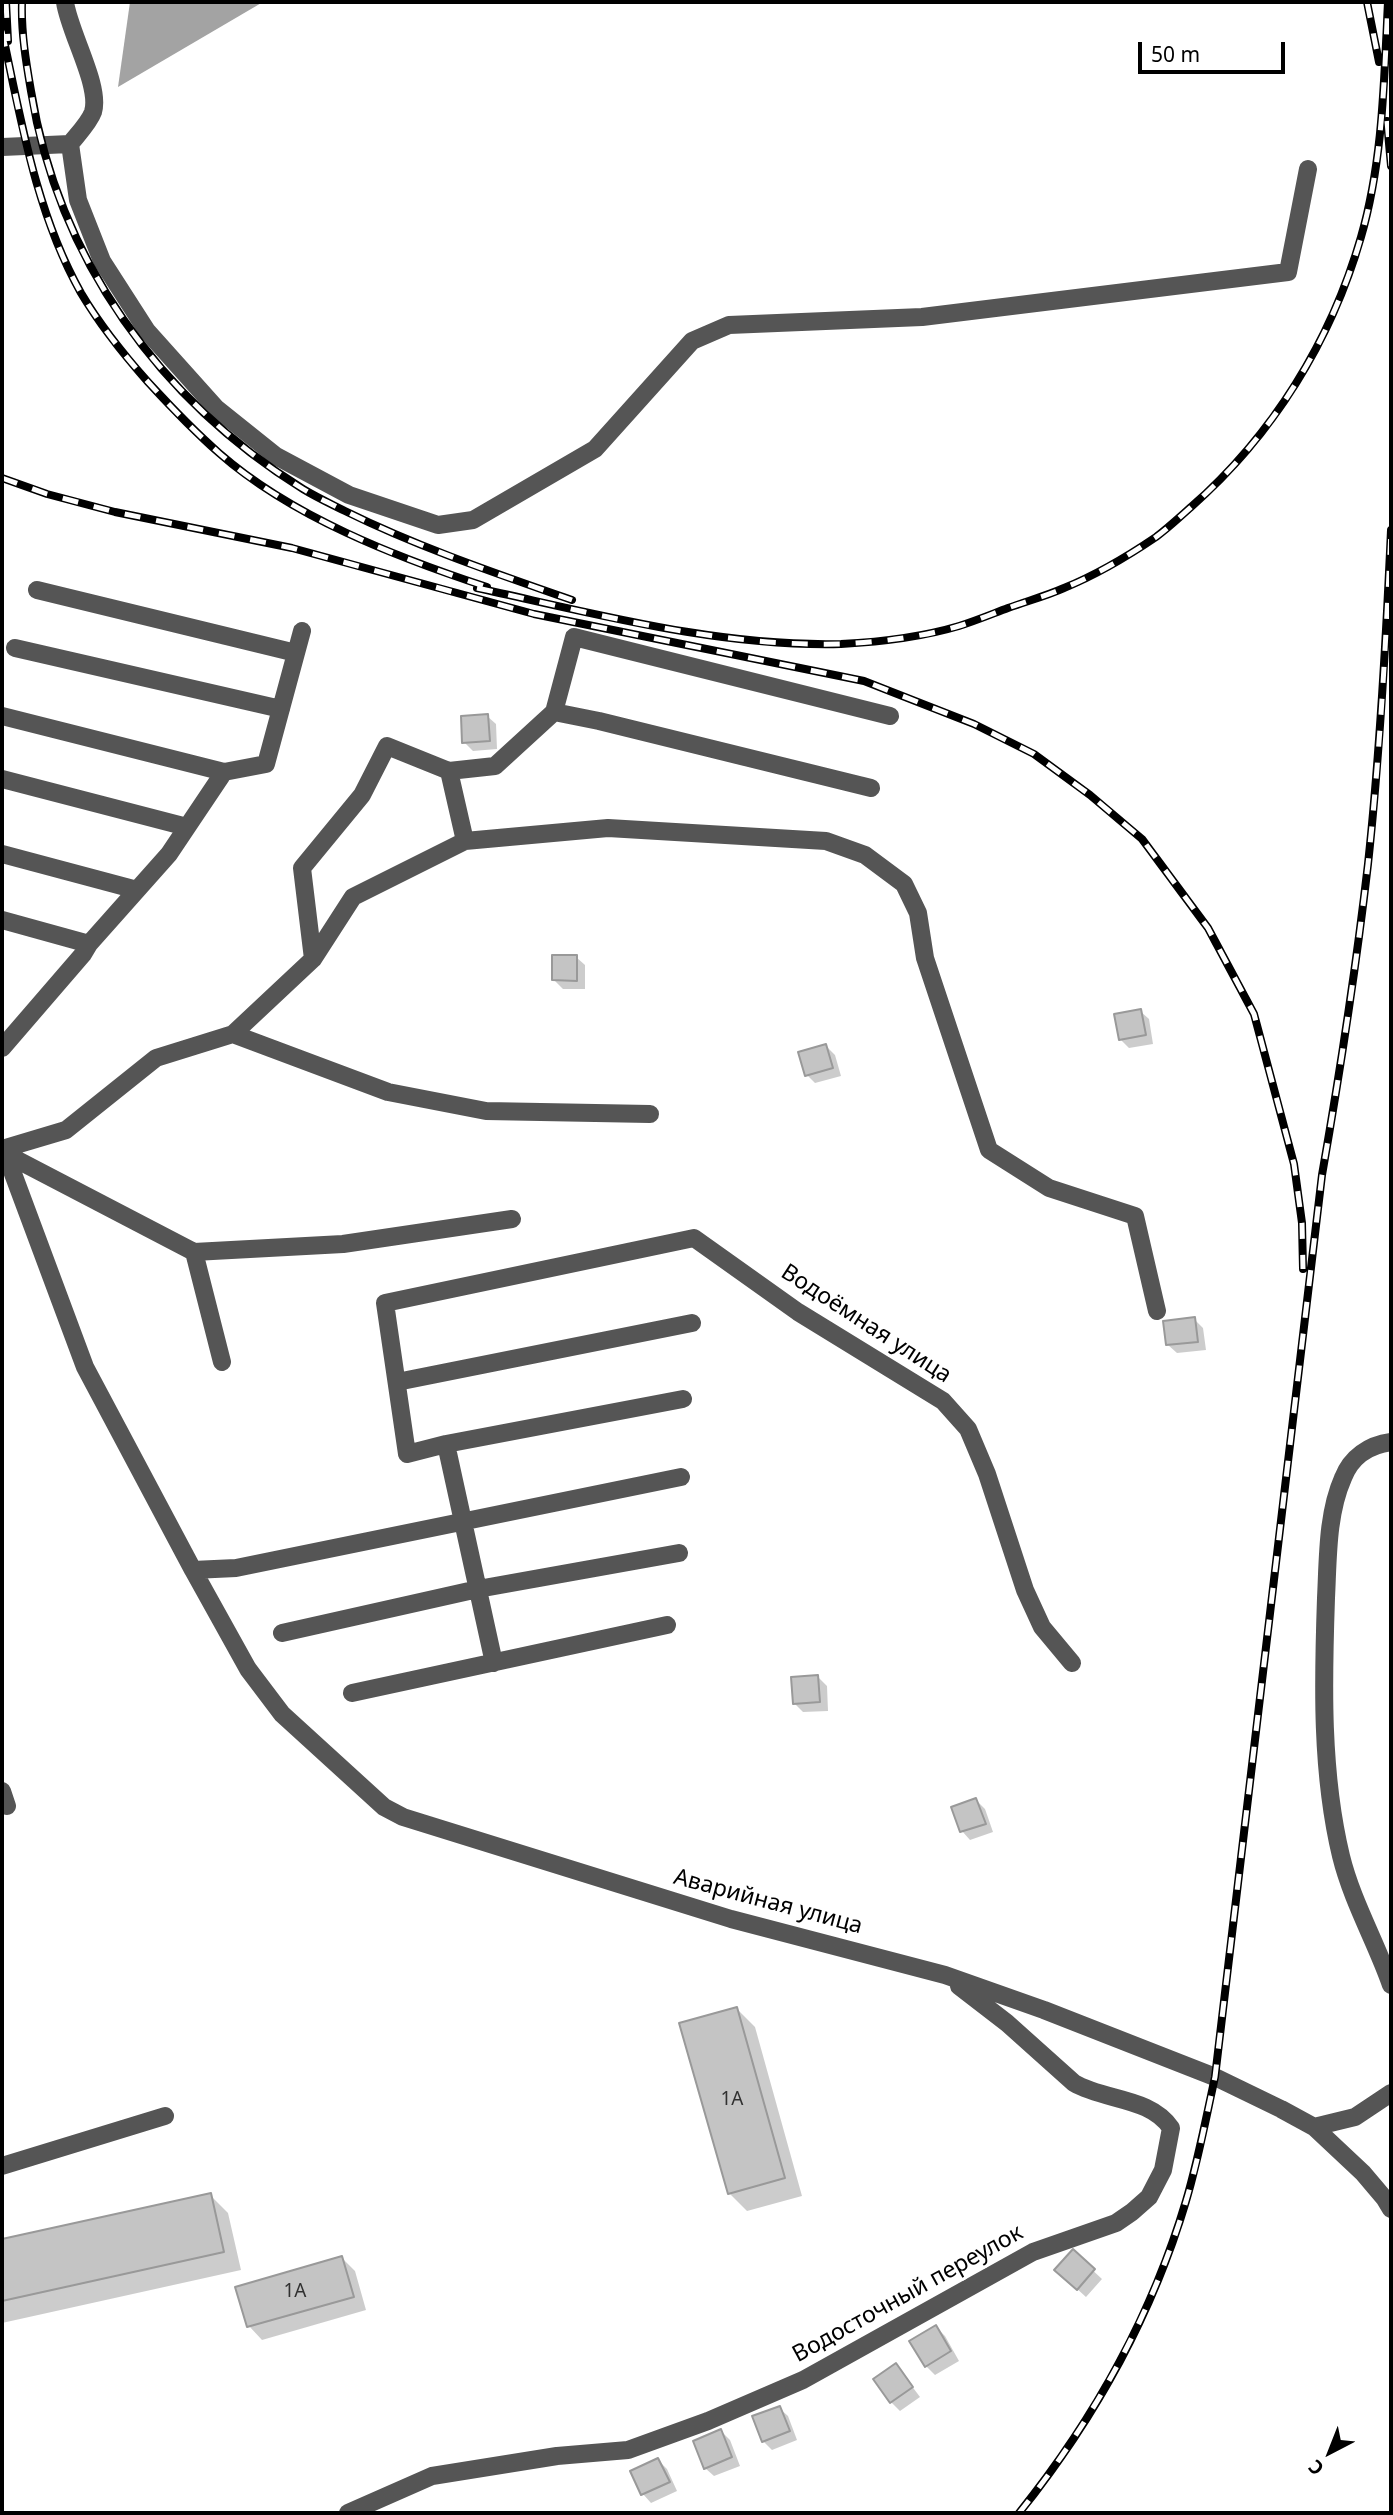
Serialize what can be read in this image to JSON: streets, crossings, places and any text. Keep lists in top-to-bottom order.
{
  "streets": {
    "street": ["Водоёмная улица", "Аварийная улица", "Водосточный переулок"]
  },
  "crossings": [
    ["Аварийная улица", "Водосточный переулок"]
  ],
  "house_numbers": ["1А", "1А"],
  "scale_bar": "50 m",
  "north": "bottom left"
}
